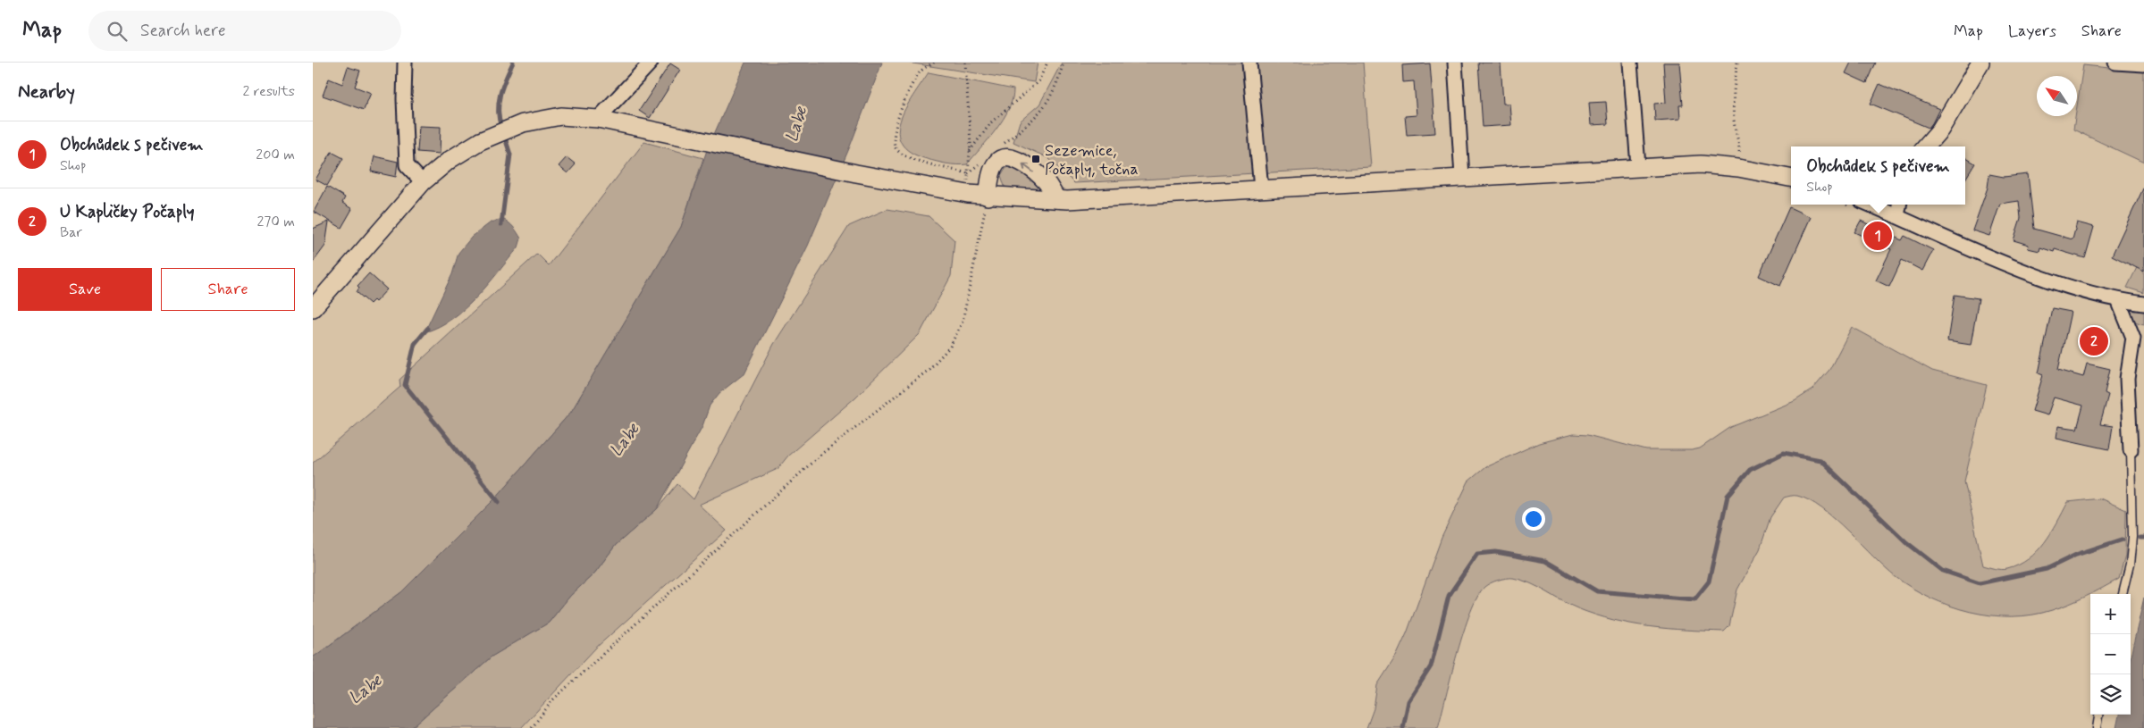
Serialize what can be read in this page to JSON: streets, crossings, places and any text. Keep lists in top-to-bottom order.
{
  "water": ["Labe"],
  "places": {
    "transit": ["Sezemice, Počaply, točna"]
  },
  "north": "top left",
  "page": {
    "header": "Map",
    "search": "Search here",
    "nav": ["Map", "Layers", "Share"],
    "heading": ["Nearby", "2 results"],
    "list": [
      {
        "mark": "1",
        "name": "Obchůdek s pečivem",
        "note": "Shop",
        "value": "200 m"
      },
      {
        "mark": "2",
        "name": "U Kapličky Počaply",
        "note": "Bar",
        "value": "270 m"
      }
    ],
    "popup": ["Obchůdek s pečivem", "Shop"],
    "pins": ["1", "2"],
    "buttons": ["Save", "Share"],
    "map_buttons": ["+", "−"]
  }
}
